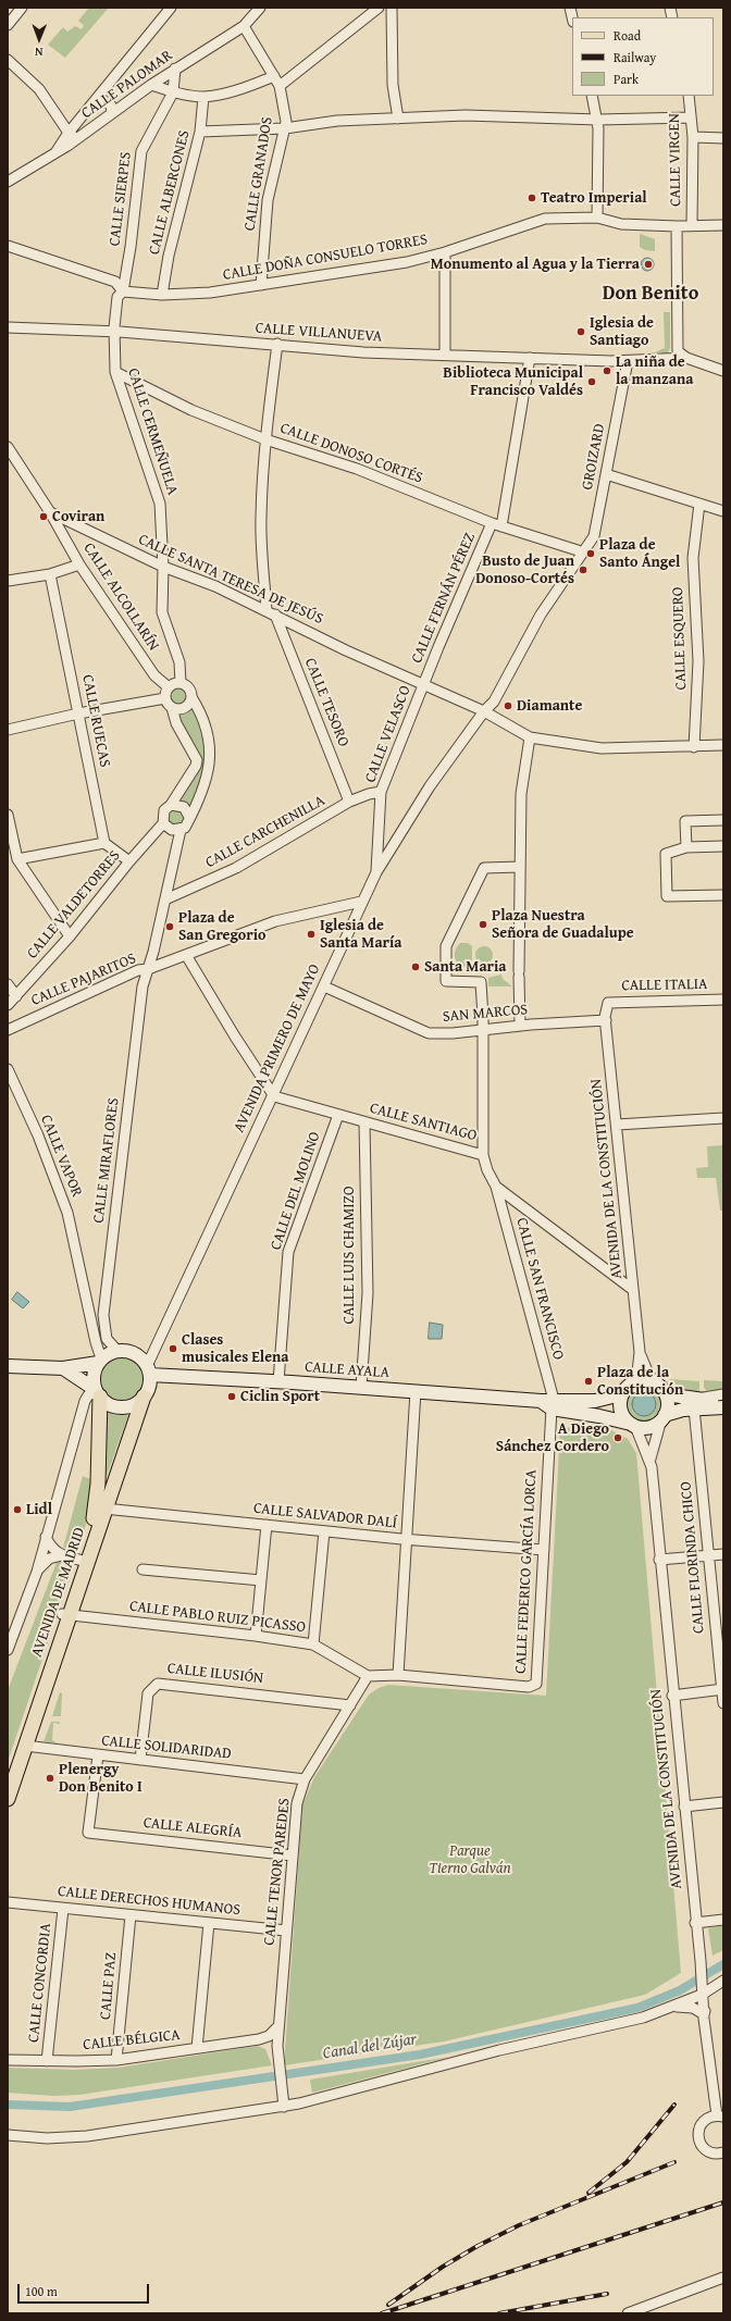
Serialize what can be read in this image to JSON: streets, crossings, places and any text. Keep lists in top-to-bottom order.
{
  "streets": {
    "main road": ["CALLE AYALA", "AVENIDA DE MADRID"],
    "street": [
      "CALLE PALOMAR",
      "CALLE VIRGEN",
      "CALLE GRANADOS",
      "CALLE ALBERCONES",
      "CALLE SIERPES",
      "CALLE DOÑA CONSUELO TORRES",
      "CALLE VILLANUEVA",
      "CALLE CERMEÑUELA",
      "CALLE DONOSO CORTÉS",
      "GROIZARD",
      "CALLE SANTA TERESA DE JESÚS",
      "CALLE ALCOLLARÍN",
      "CALLE FERNÁN PÉREZ",
      "CALLE ESQUERO",
      "CALLE TESORO",
      "CALLE RUECAS",
      "CALLE VELASCO",
      "CALLE CARCHENILLA",
      "CALLE VALDETORRES",
      "CALLE PAJARITOS",
      "CALLE ITALIA",
      "SAN MARCOS",
      "AVENIDA PRIMERO DE MAYO",
      "CALLE SANTIAGO",
      "CALLE VAPOR",
      "CALLE MIRAFLORES",
      "AVENIDA DE LA CONSTITUCIÓN",
      "CALLE DEL MOLINO",
      "CALLE LUIS CHAMIZO",
      "CALLE SAN FRANCISCO",
      "CALLE SALVADOR DALÍ",
      "CALLE FLORINDA CHICO",
      "CALLE FEDERICO GARCÍA LORCA",
      "CALLE PABLO RUIZ PICASSO",
      "CALLE ILUSIÓN",
      "CALLE SOLIDARIDAD",
      "CALLE ALEGRÍA",
      "CALLE TENOR PAREDES",
      "CALLE DERECHOS HUMANOS",
      "CALLE CONCORDIA",
      "CALLE PAZ",
      "CALLE BÉLGICA"
    ]
  },
  "crossings": [
    ["CALLE PALOMAR", "CALLE GRANADOS"],
    ["CALLE VIRGEN", "CALLE DOÑA CONSUELO TORRES"],
    ["CALLE VIRGEN", "CALLE VILLANUEVA"],
    ["CALLE GRANADOS", "CALLE DOÑA CONSUELO TORRES"],
    ["CALLE ALBERCONES", "CALLE DOÑA CONSUELO TORRES"],
    ["CALLE SIERPES", "CALLE DOÑA CONSUELO TORRES"],
    ["CALLE VILLANUEVA", "CALLE CERMEÑUELA"],
    ["CALLE VILLANUEVA", "GROIZARD"],
    ["CALLE VILLANUEVA", "CALLE FERNÁN PÉREZ"],
    ["CALLE CERMEÑUELA", "CALLE DONOSO CORTÉS"],
    ["CALLE CERMEÑUELA", "CALLE SANTA TERESA DE JESÚS"],
    ["CALLE CERMEÑUELA", "CALLE ALCOLLARÍN"],
    ["CALLE CERMEÑUELA", "CALLE VALDETORRES"],
    ["CALLE DONOSO CORTÉS", "GROIZARD"],
    ["CALLE DONOSO CORTÉS", "CALLE FERNÁN PÉREZ"],
    ["GROIZARD", "CALLE SANTA TERESA DE JESÚS"],
    ["GROIZARD", "AVENIDA PRIMERO DE MAYO"],
    ["CALLE SANTA TERESA DE JESÚS", "CALLE ALCOLLARÍN"],
    ["CALLE SANTA TERESA DE JESÚS", "CALLE FERNÁN PÉREZ"],
    ["CALLE SANTA TERESA DE JESÚS", "CALLE TESORO"],
    ["CALLE SANTA TERESA DE JESÚS", "CALLE VELASCO"],
    ["CALLE SANTA TERESA DE JESÚS", "AVENIDA PRIMERO DE MAYO"],
    ["CALLE ALCOLLARÍN", "CALLE VALDETORRES"],
    ["CALLE FERNÁN PÉREZ", "CALLE VELASCO"],
    ["CALLE TESORO", "CALLE CARCHENILLA"],
    ["CALLE VELASCO", "CALLE CARCHENILLA"],
    ["CALLE VELASCO", "AVENIDA PRIMERO DE MAYO"],
    ["CALLE PAJARITOS", "CALLE MIRAFLORES"],
    ["CALLE ITALIA", "AVENIDA DE LA CONSTITUCIÓN"],
    ["SAN MARCOS", "AVENIDA PRIMERO DE MAYO"],
    ["SAN MARCOS", "AVENIDA DE LA CONSTITUCIÓN"],
    ["AVENIDA PRIMERO DE MAYO", "CALLE SANTIAGO"],
    ["AVENIDA PRIMERO DE MAYO", "CALLE VAPOR"],
    ["AVENIDA PRIMERO DE MAYO", "CALLE MIRAFLORES"],
    ["AVENIDA PRIMERO DE MAYO", "CALLE AYALA"],
    ["AVENIDA PRIMERO DE MAYO", "AVENIDA DE MADRID"],
    ["CALLE SANTIAGO", "AVENIDA DE LA CONSTITUCIÓN"],
    ["CALLE SANTIAGO", "CALLE DEL MOLINO"],
    ["CALLE SANTIAGO", "CALLE LUIS CHAMIZO"],
    ["CALLE SANTIAGO", "CALLE SAN FRANCISCO"],
    ["CALLE VAPOR", "CALLE MIRAFLORES"],
    ["CALLE VAPOR", "CALLE AYALA"],
    ["CALLE VAPOR", "AVENIDA DE MADRID"],
    ["CALLE MIRAFLORES", "CALLE AYALA"],
    ["CALLE MIRAFLORES", "AVENIDA DE MADRID"],
    ["AVENIDA DE LA CONSTITUCIÓN", "CALLE AYALA"],
    ["CALLE DEL MOLINO", "CALLE AYALA"],
    ["CALLE LUIS CHAMIZO", "CALLE AYALA"],
    ["CALLE SAN FRANCISCO", "CALLE AYALA"],
    ["CALLE SAN FRANCISCO", "CALLE FEDERICO GARCÍA LORCA"],
    ["CALLE AYALA", "CALLE FEDERICO GARCÍA LORCA"],
    ["CALLE AYALA", "AVENIDA DE MADRID"],
    ["CALLE SALVADOR DALÍ", "CALLE FEDERICO GARCÍA LORCA"],
    ["CALLE SALVADOR DALÍ", "AVENIDA DE MADRID"],
    ["AVENIDA DE MADRID", "CALLE PABLO RUIZ PICASSO"],
    ["AVENIDA DE MADRID", "CALLE SOLIDARIDAD"],
    ["CALLE PABLO RUIZ PICASSO", "CALLE TENOR PAREDES"],
    ["CALLE ILUSIÓN", "CALLE SOLIDARIDAD"],
    ["CALLE ILUSIÓN", "CALLE TENOR PAREDES"],
    ["CALLE SOLIDARIDAD", "CALLE ALEGRÍA"],
    ["CALLE SOLIDARIDAD", "CALLE TENOR PAREDES"],
    ["CALLE ALEGRÍA", "CALLE TENOR PAREDES"],
    ["CALLE TENOR PAREDES", "CALLE DERECHOS HUMANOS"],
    ["CALLE TENOR PAREDES", "CALLE BÉLGICA"],
    ["CALLE DERECHOS HUMANOS", "CALLE CONCORDIA"],
    ["CALLE DERECHOS HUMANOS", "CALLE PAZ"],
    ["CALLE CONCORDIA", "CALLE BÉLGICA"],
    ["CALLE PAZ", "CALLE BÉLGICA"]
  ],
  "districts": ["Don Benito"],
  "water": ["Canal del Zújar"],
  "parks": ["Parque Tierno Galván"],
  "places": [
    "Teatro Imperial",
    "Monumento al Agua y la Tierra",
    "Iglesia de Santiago",
    "La niña de la manzana",
    "Biblioteca Municipal Francisco Valdés",
    "Coviran",
    "Plaza de Santo Ángel",
    "Busto de Juan Donoso-Cortés",
    "Diamante",
    "Plaza Nuestra Señora de Guadalupe",
    "Plaza de San Gregorio",
    "Iglesia de Santa María",
    "Santa Maria",
    "Clases musicales Elena",
    "Plaza de la Constitución",
    "Ciclin Sport",
    "A Diego Sánchez Cordero",
    "Lidl",
    "Plenergy Don Benito I"
  ],
  "legend": ["Road", "Railway", "Park"],
  "scale_bar": "100 m",
  "north": "bottom"
}
